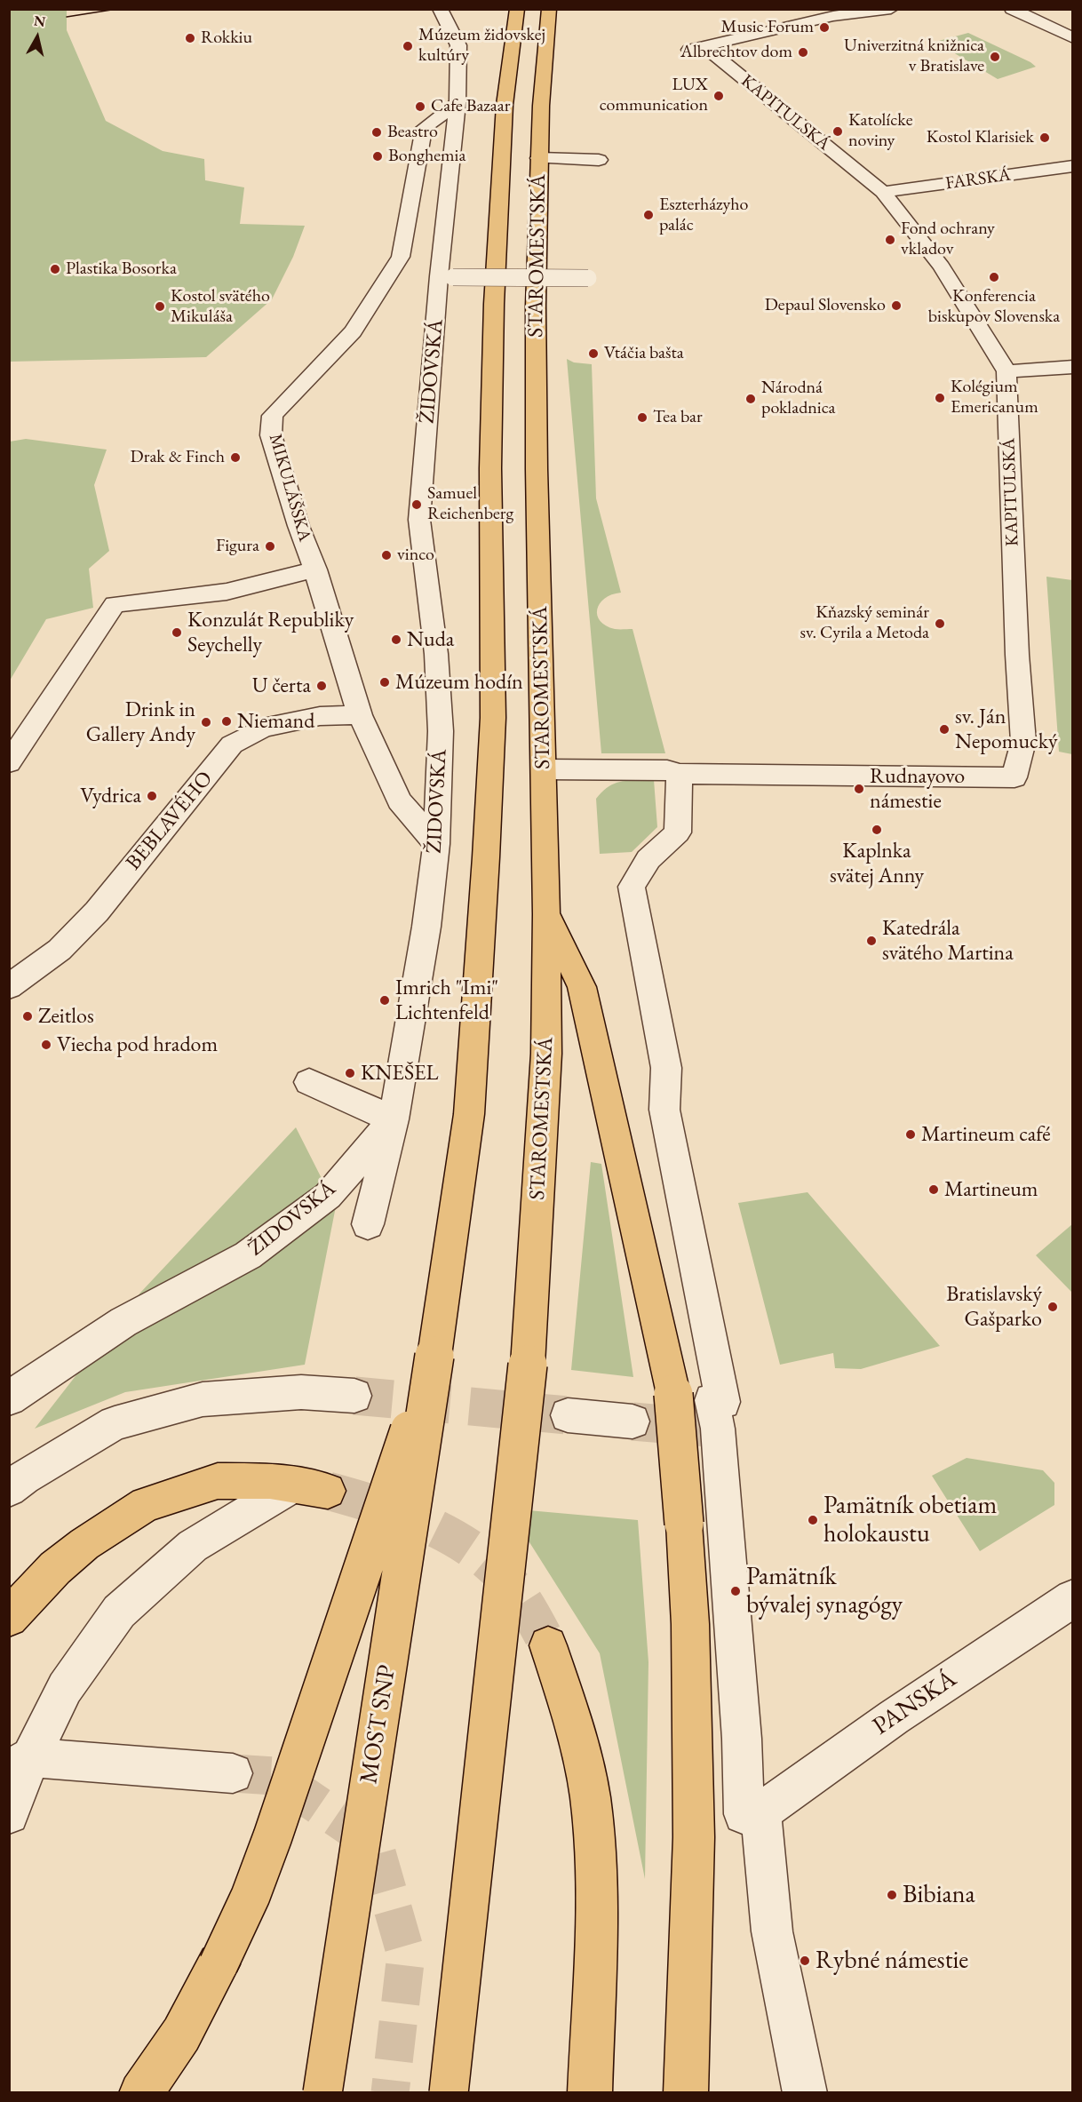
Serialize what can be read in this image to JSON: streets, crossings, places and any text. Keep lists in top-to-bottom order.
{
  "streets": {
    "main road": ["STAROMESTSKÁ", "MOST SNP"],
    "street": [
      "KAPITULSKÁ",
      "FARSKÁ",
      "ŽIDOVSKÁ",
      "MIKULÁŠSKA",
      "BEBLAVÉHO",
      "PANSKÁ"
    ]
  },
  "crossings": [
    ["KAPITULSKÁ", "FARSKÁ"],
    ["STAROMESTSKÁ", "MOST SNP"],
    ["ŽIDOVSKÁ", "MIKULÁŠSKA"],
    ["MIKULÁŠSKA", "BEBLAVÉHO"]
  ],
  "places": [
    "Music Forum",
    "Rokkiu",
    "Múzeum židovskej kultúry",
    "Albrechtov dom",
    "Univerzitná knižnica v Bratislave",
    "LUX communication",
    "Cafe Bazaar",
    "Katolícke noviny",
    "Beastro",
    "Kostol Klarisiek",
    "Bonghemia",
    "Eszterházyho palác",
    "Fond ochrany vkladov",
    "Plastika Bosorka",
    "Konferencia biskupov Slovenska",
    "Depaul Slovensko",
    "Kostol svätého Mikuláša",
    "Vtáčia bašta",
    "Kolégium Emericanum",
    "Národná pokladnica",
    "Tea bar",
    "Drak & Finch",
    "Samuel Reichenberg",
    "Figura",
    "vinco",
    "Kňazský seminár sv. Cyrila a Metoda",
    "Konzulát Republiky Seychelly",
    "Nuda",
    "Múzeum hodín",
    "U čerta",
    "Niemand",
    "Drink in Gallery Andy",
    "sv. Ján Nepomucký",
    "Rudnayovo námestie",
    "Vydrica",
    "Kaplnka svätej Anny",
    "Katedrála svätého Martina",
    "Imrich \"Imi\" Lichtenfeld",
    "Zeitlos",
    "Viecha pod hradom",
    "KNEŠEL",
    "Martineum café",
    "Martineum",
    "Bratislavský Gašparko",
    "Pamätník obetiam holokaustu",
    "Pamätník bývalej synagógy",
    "Bibiana",
    "Rybné námestie"
  ],
  "north": "top"
}
